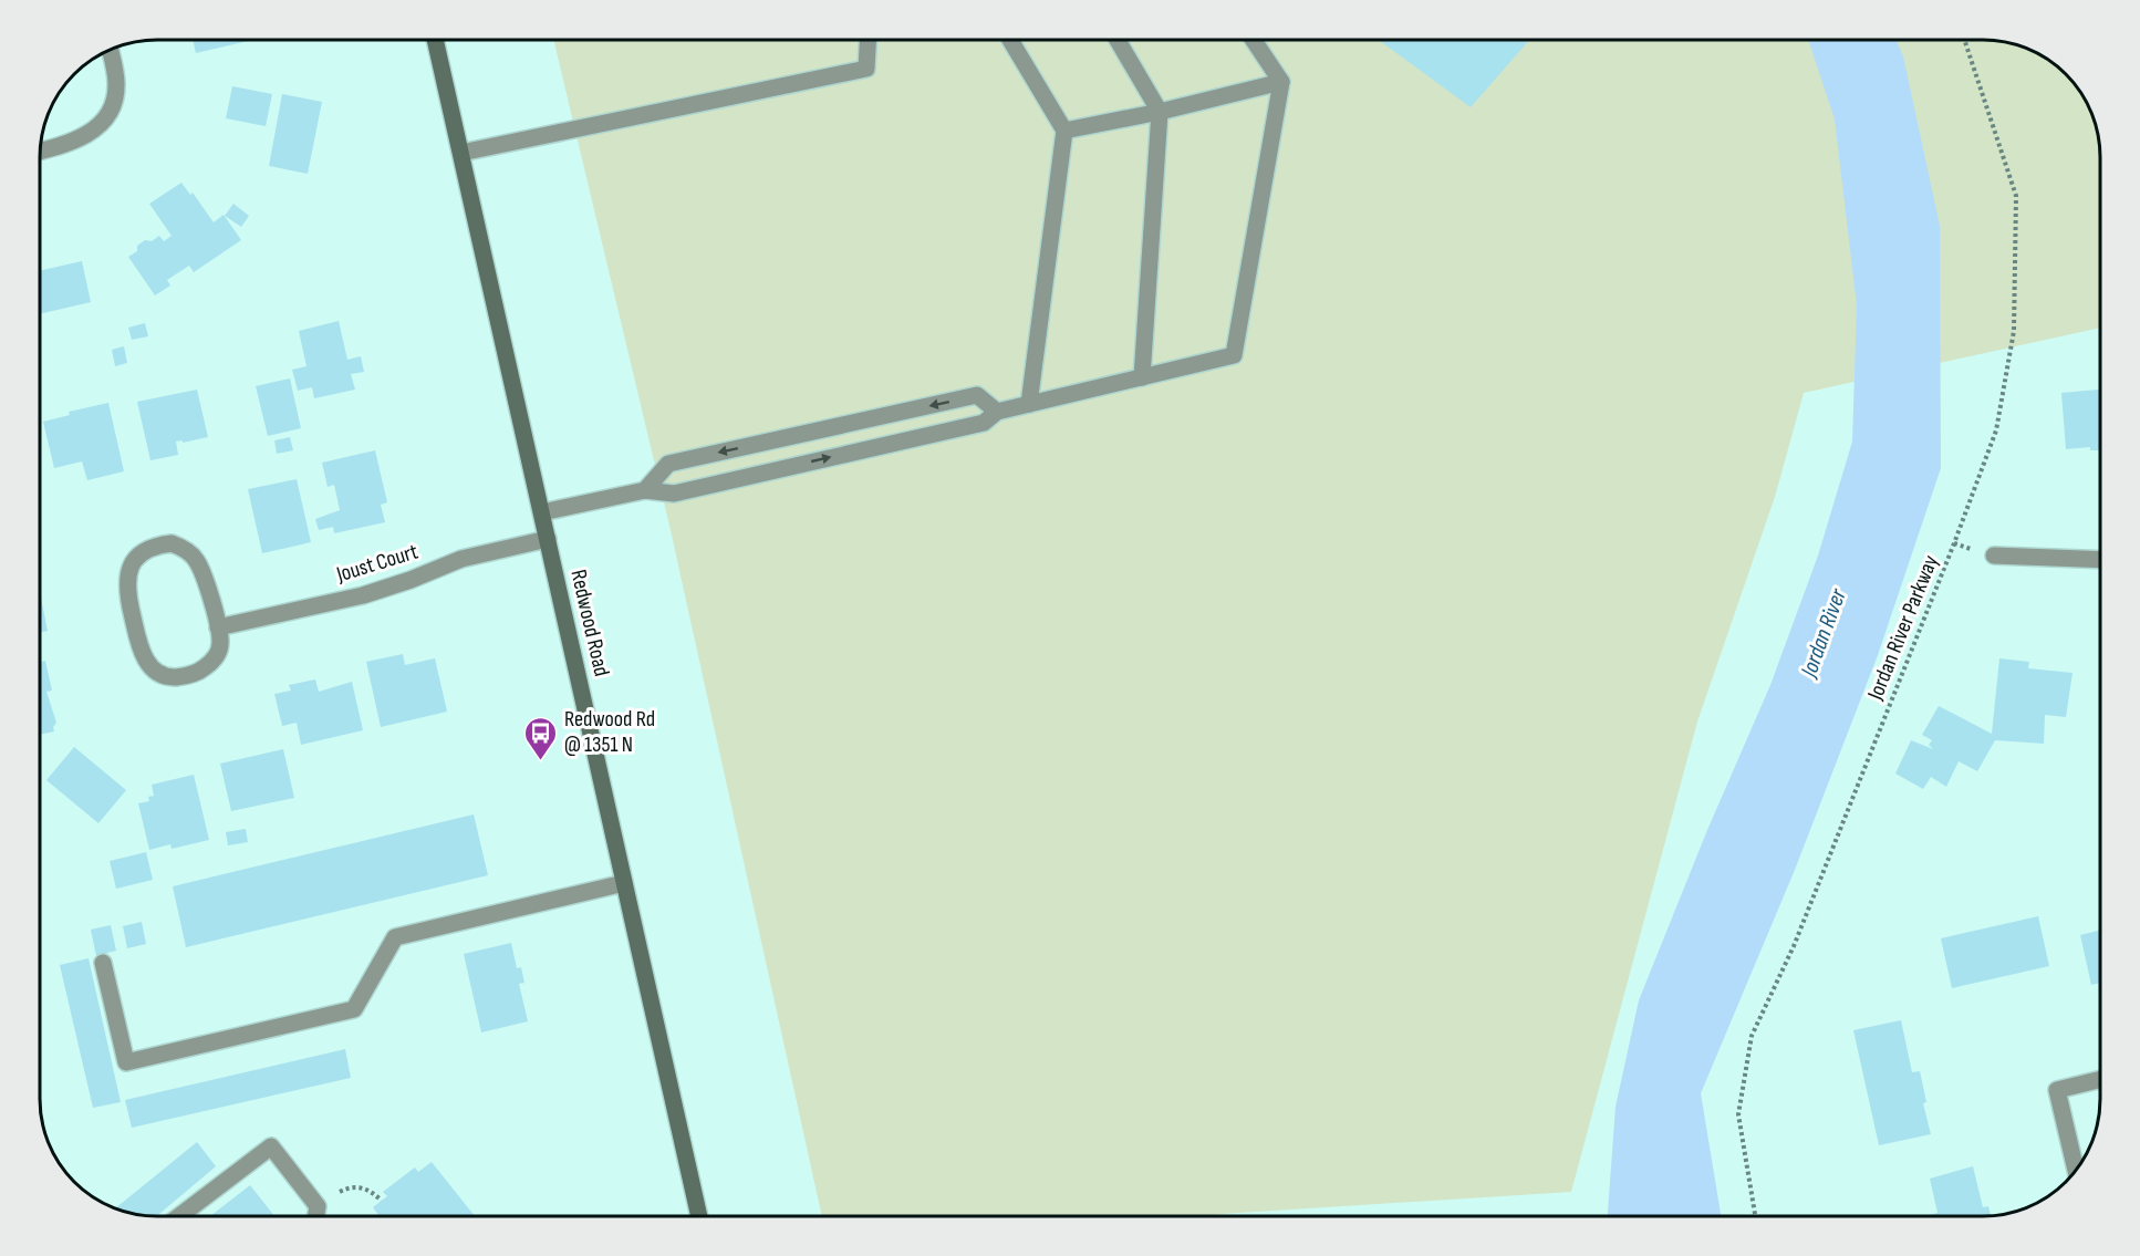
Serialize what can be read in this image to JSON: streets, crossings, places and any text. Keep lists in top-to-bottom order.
{
  "streets": {
    "main road": ["Redwood Road"],
    "street": ["Joust Court"],
    "path": ["Jordan River Parkway"]
  },
  "crossings": [
    ["Joust Court", "Redwood Road"]
  ],
  "water": ["Jordan River"],
  "places": {
    "bus stop": ["Redwood Rd @ 1351 N"]
  }
}
